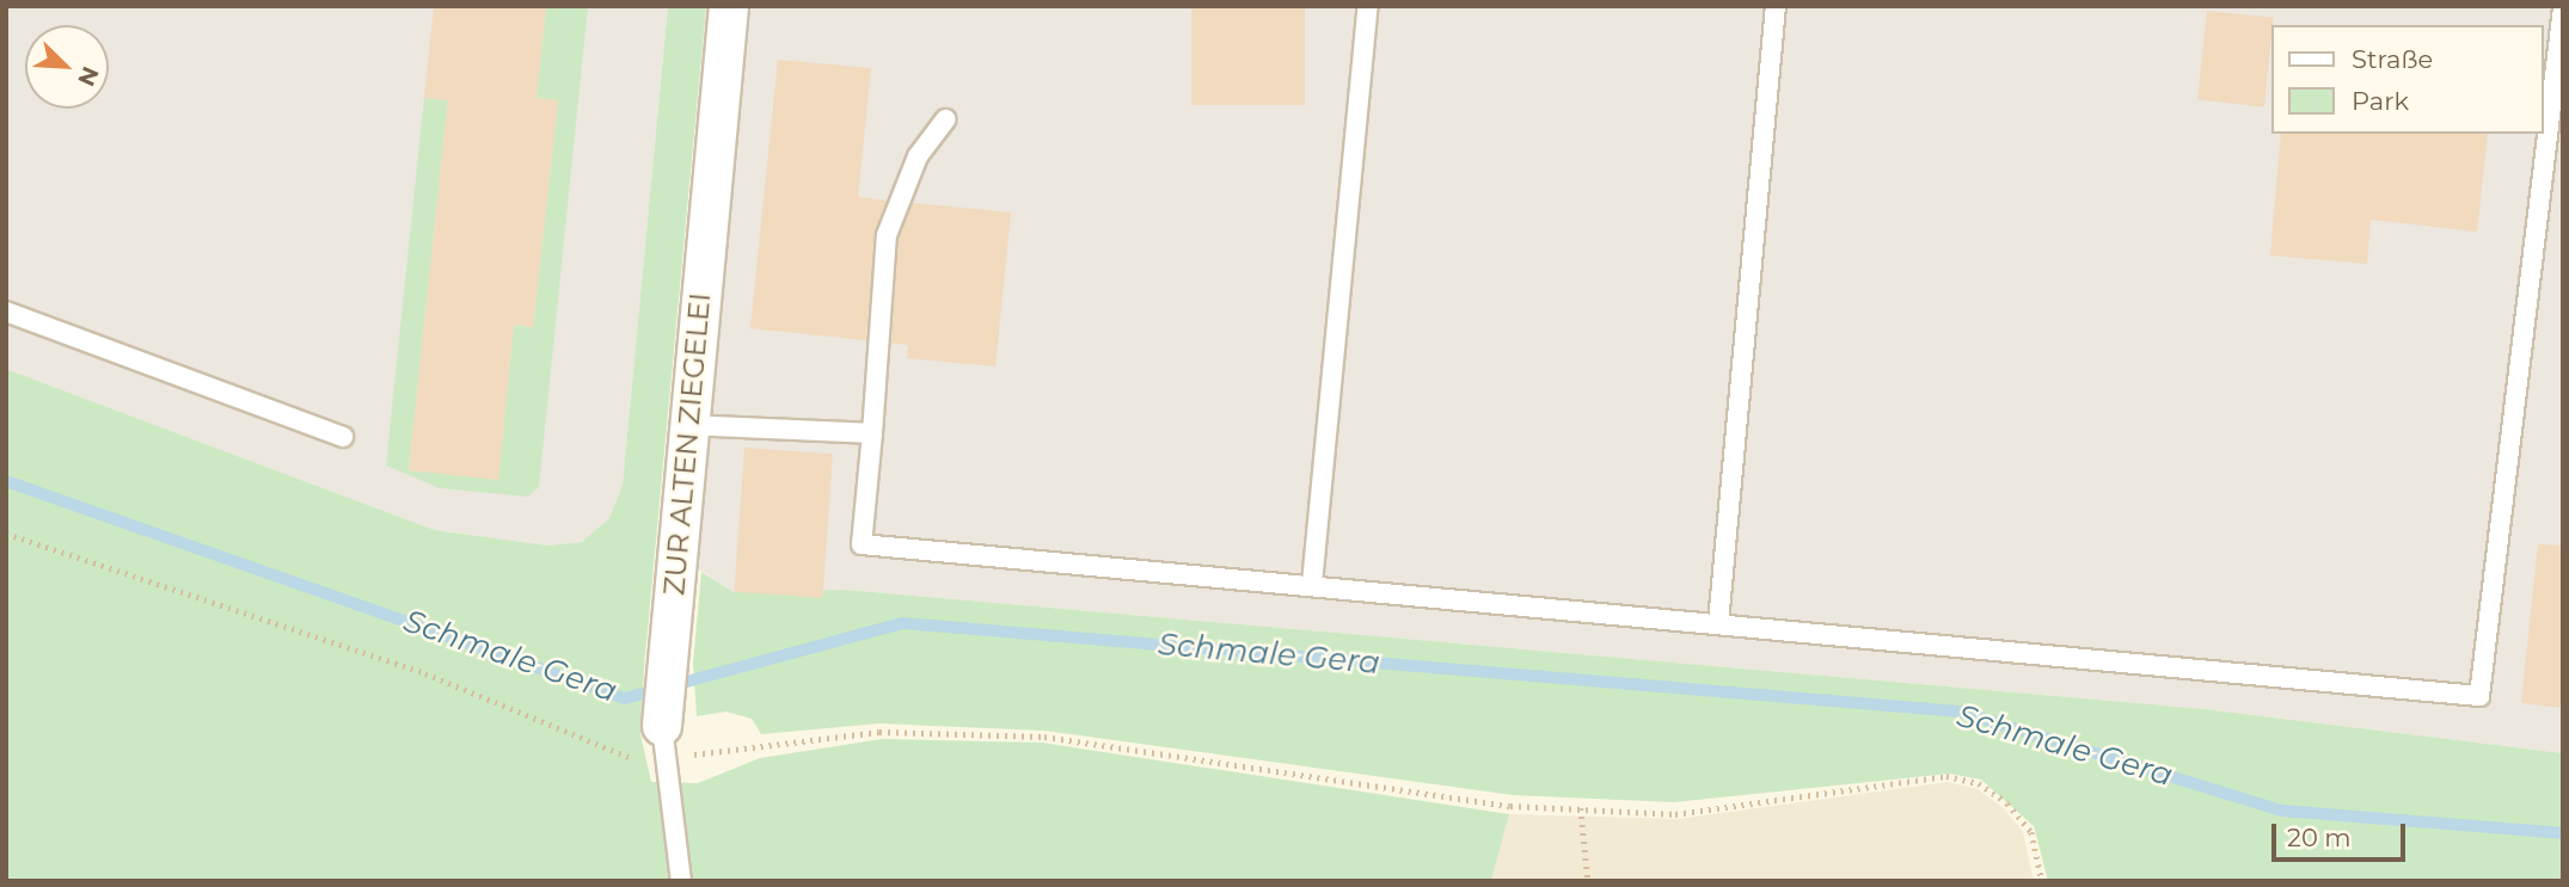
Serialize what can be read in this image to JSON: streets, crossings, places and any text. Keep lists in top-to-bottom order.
{
  "streets": {
    "street": ["ZUR ALTEN ZIEGELEI"]
  },
  "water": ["Schmale Gera"],
  "legend": ["Straße", "Park"],
  "scale_bar": "20 m",
  "north": "bottom right"
}
